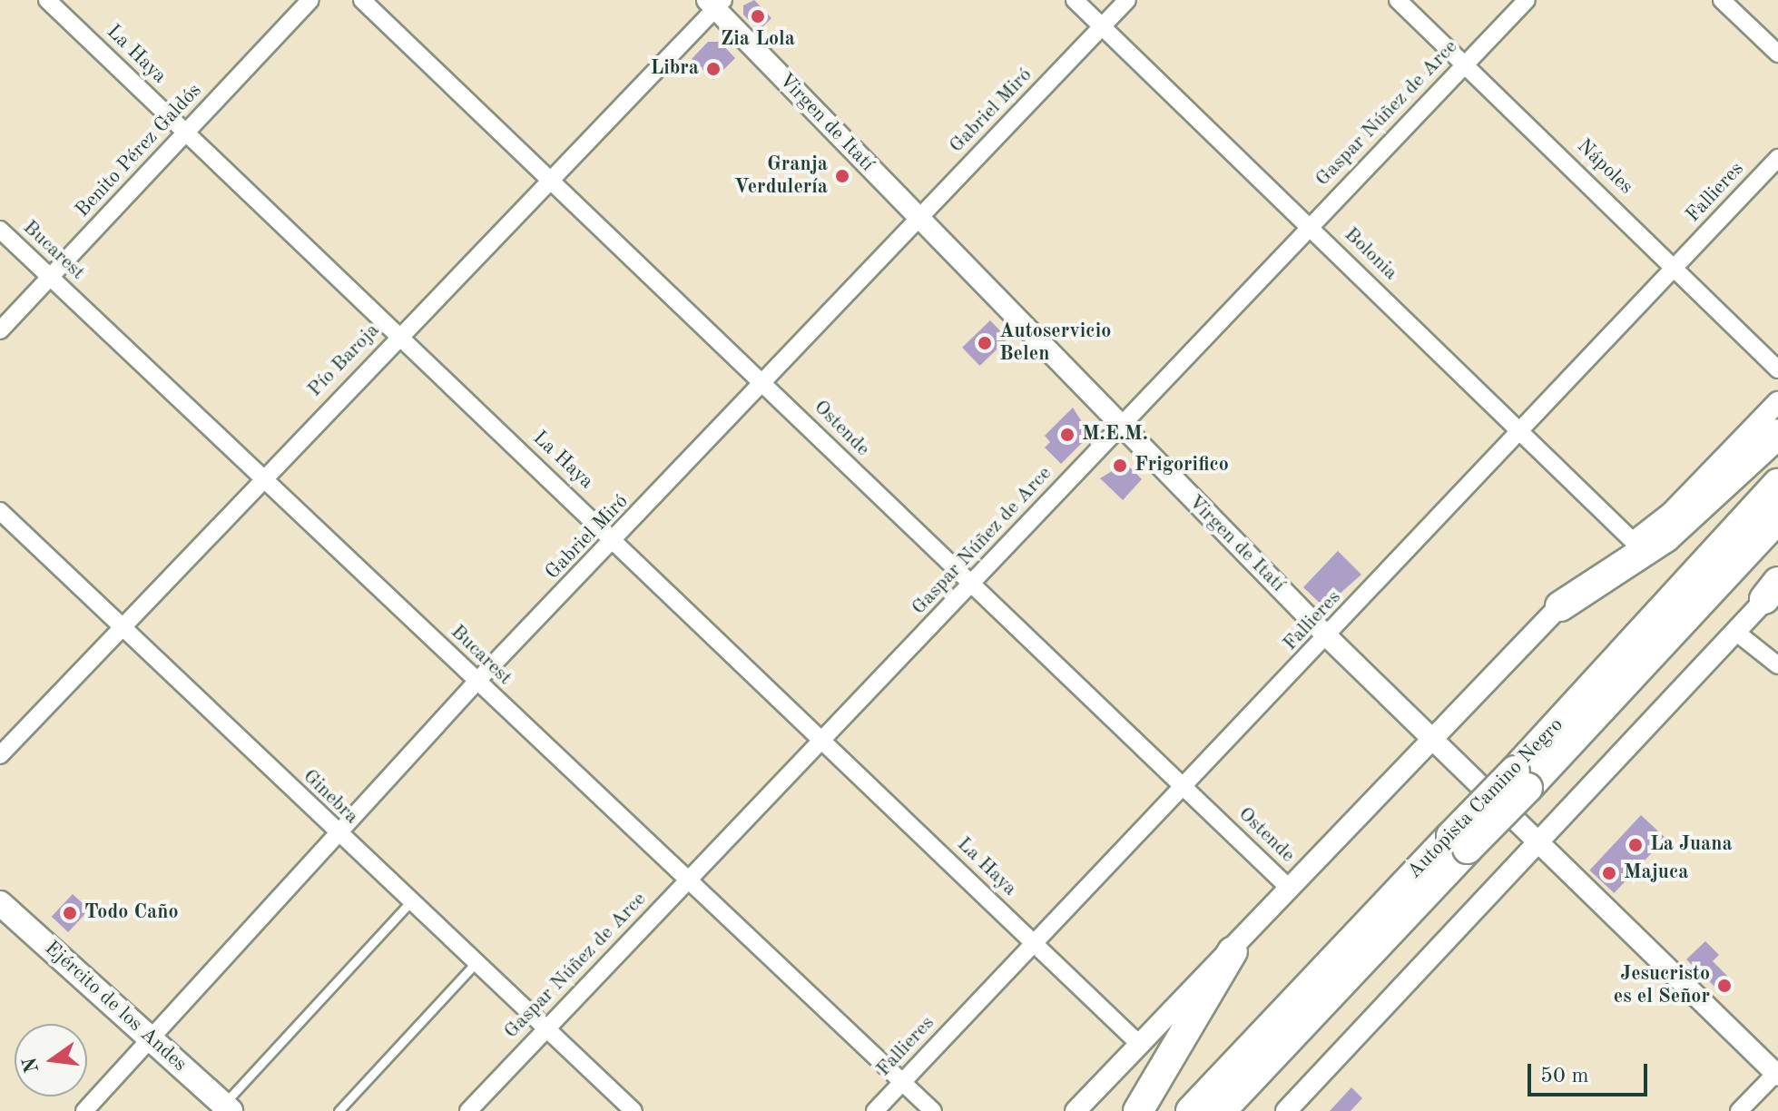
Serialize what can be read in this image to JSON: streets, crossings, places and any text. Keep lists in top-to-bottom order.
{
  "streets": {
    "highway": ["Autopista Camino Negro"],
    "main road": ["Ejército de los Andes"],
    "street": [
      "La Haya",
      "Gabriel Miró",
      "Gaspar Núñez de Arce",
      "Virgen de Itatí",
      "Benito Pérez Galdós",
      "Nápoles",
      "Fallieres",
      "Bucarest",
      "Bolonia",
      "Pío Baroja",
      "Ostende",
      "Ginebra"
    ]
  },
  "crossings": [
    ["La Haya", "Gabriel Miró"],
    ["La Haya", "Gaspar Núñez de Arce"],
    ["La Haya", "Benito Pérez Galdós"],
    ["La Haya", "Fallieres"],
    ["La Haya", "Pío Baroja"],
    ["Gabriel Miró", "Virgen de Itatí"],
    ["Gabriel Miró", "Bucarest"],
    ["Gabriel Miró", "Bolonia"],
    ["Gabriel Miró", "Ostende"],
    ["Gabriel Miró", "Ginebra"],
    ["Gabriel Miró", "Ejército de los Andes"],
    ["Gaspar Núñez de Arce", "Virgen de Itatí"],
    ["Gaspar Núñez de Arce", "Nápoles"],
    ["Gaspar Núñez de Arce", "Bucarest"],
    ["Gaspar Núñez de Arce", "Bolonia"],
    ["Gaspar Núñez de Arce", "Ostende"],
    ["Gaspar Núñez de Arce", "Ginebra"],
    ["Virgen de Itatí", "Fallieres"],
    ["Virgen de Itatí", "Pío Baroja"],
    ["Benito Pérez Galdós", "Bucarest"],
    ["Nápoles", "Fallieres"],
    ["Fallieres", "Bucarest"],
    ["Fallieres", "Bolonia"],
    ["Fallieres", "Ostende"],
    ["Bucarest", "Pío Baroja"],
    ["Pío Baroja", "Ostende"],
    ["Pío Baroja", "Ginebra"]
  ],
  "places": [
    "Zia Lola",
    "Libra",
    "Granja Verdulería",
    "Autoservicio Belen",
    "M.E.M.",
    "Frigorifico",
    "La Juana",
    "Majuca",
    "Todo Caño",
    "Jesucristo es el Señor"
  ],
  "scale_bar": "50 m",
  "north": "left"
}
